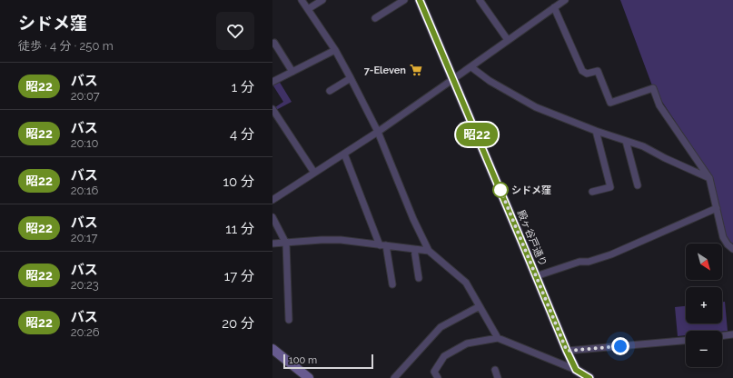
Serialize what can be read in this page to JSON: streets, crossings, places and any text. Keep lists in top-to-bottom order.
{
  "streets": {
    "street": ["殿ヶ谷戸通り"]
  },
  "places": {
    "supermarket": ["7-Eleven"],
    "other": ["シドメ窪"]
  },
  "lines": ["bus line 昭22"],
  "scale_bar": "100 m",
  "north": "bottom right",
  "page": {
    "heading": ["シドメ窪", "徒歩 · 4 分 · 250 m"],
    "on_map": "昭22",
    "list": [
      {
        "mark": "昭22",
        "name": "バス",
        "note": "20:07",
        "value": "1 分"
      },
      {
        "mark": "昭22",
        "name": "バス",
        "note": "20:10",
        "value": "4 分"
      },
      {
        "mark": "昭22",
        "name": "バス",
        "note": "20:16",
        "value": "10 分"
      },
      {
        "mark": "昭22",
        "name": "バス",
        "note": "20:17",
        "value": "11 分"
      },
      {
        "mark": "昭22",
        "name": "バス",
        "note": "20:23",
        "value": "17 分"
      },
      {
        "mark": "昭22",
        "name": "バス",
        "note": "20:26",
        "value": "20 分"
      }
    ],
    "map_buttons": ["+", "−"],
    "scale": "100 m"
  }
}
